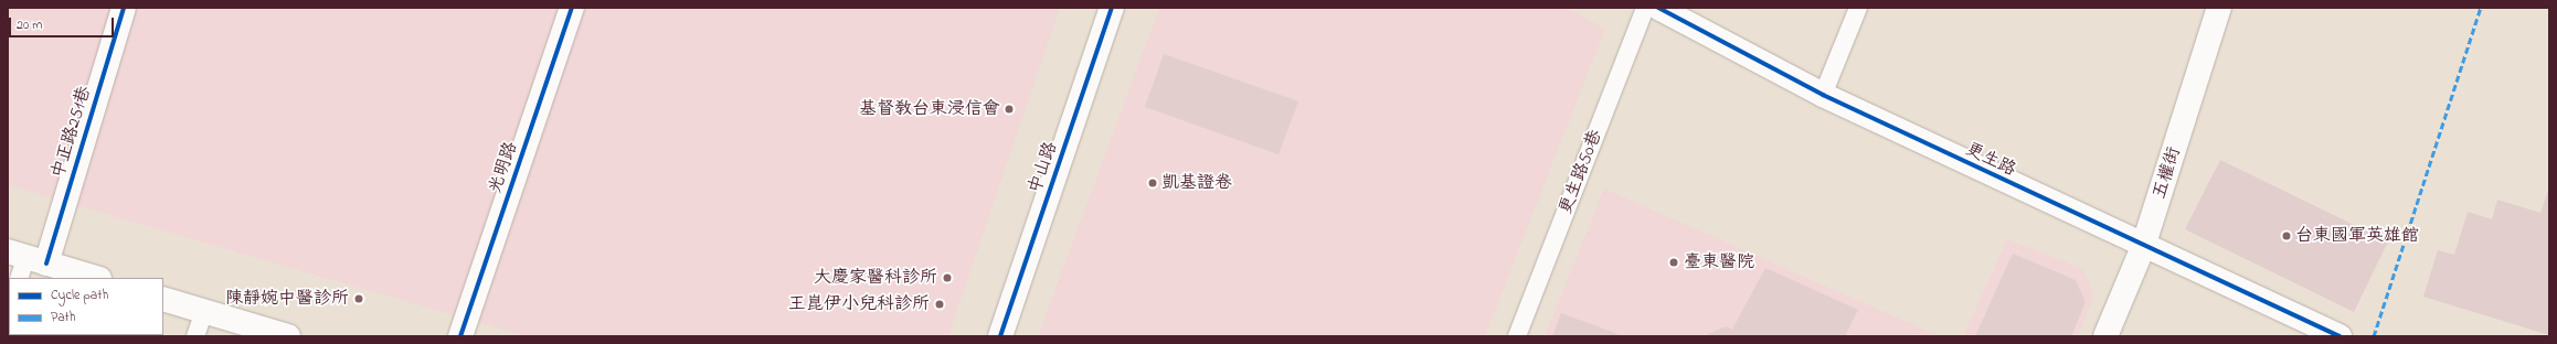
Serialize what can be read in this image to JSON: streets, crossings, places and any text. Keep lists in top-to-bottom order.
{
  "streets": {
    "street": [
      "中正路251巷",
      "更生路",
      "光明路",
      "中山路",
      "五權街"
    ],
    "lane": ["更生路50巷"]
  },
  "crossings": [
    ["更生路", "五權街"]
  ],
  "places": [
    "基督教台東浸信會",
    "凱基證卷",
    "台東國軍英雄館",
    "臺東醫院",
    "大慶家醫科診所",
    "陳靜婉中醫診所",
    "王崑伊小兒科診所"
  ],
  "legend": ["Cycle path", "Path"],
  "scale_bar": "20 m"
}
